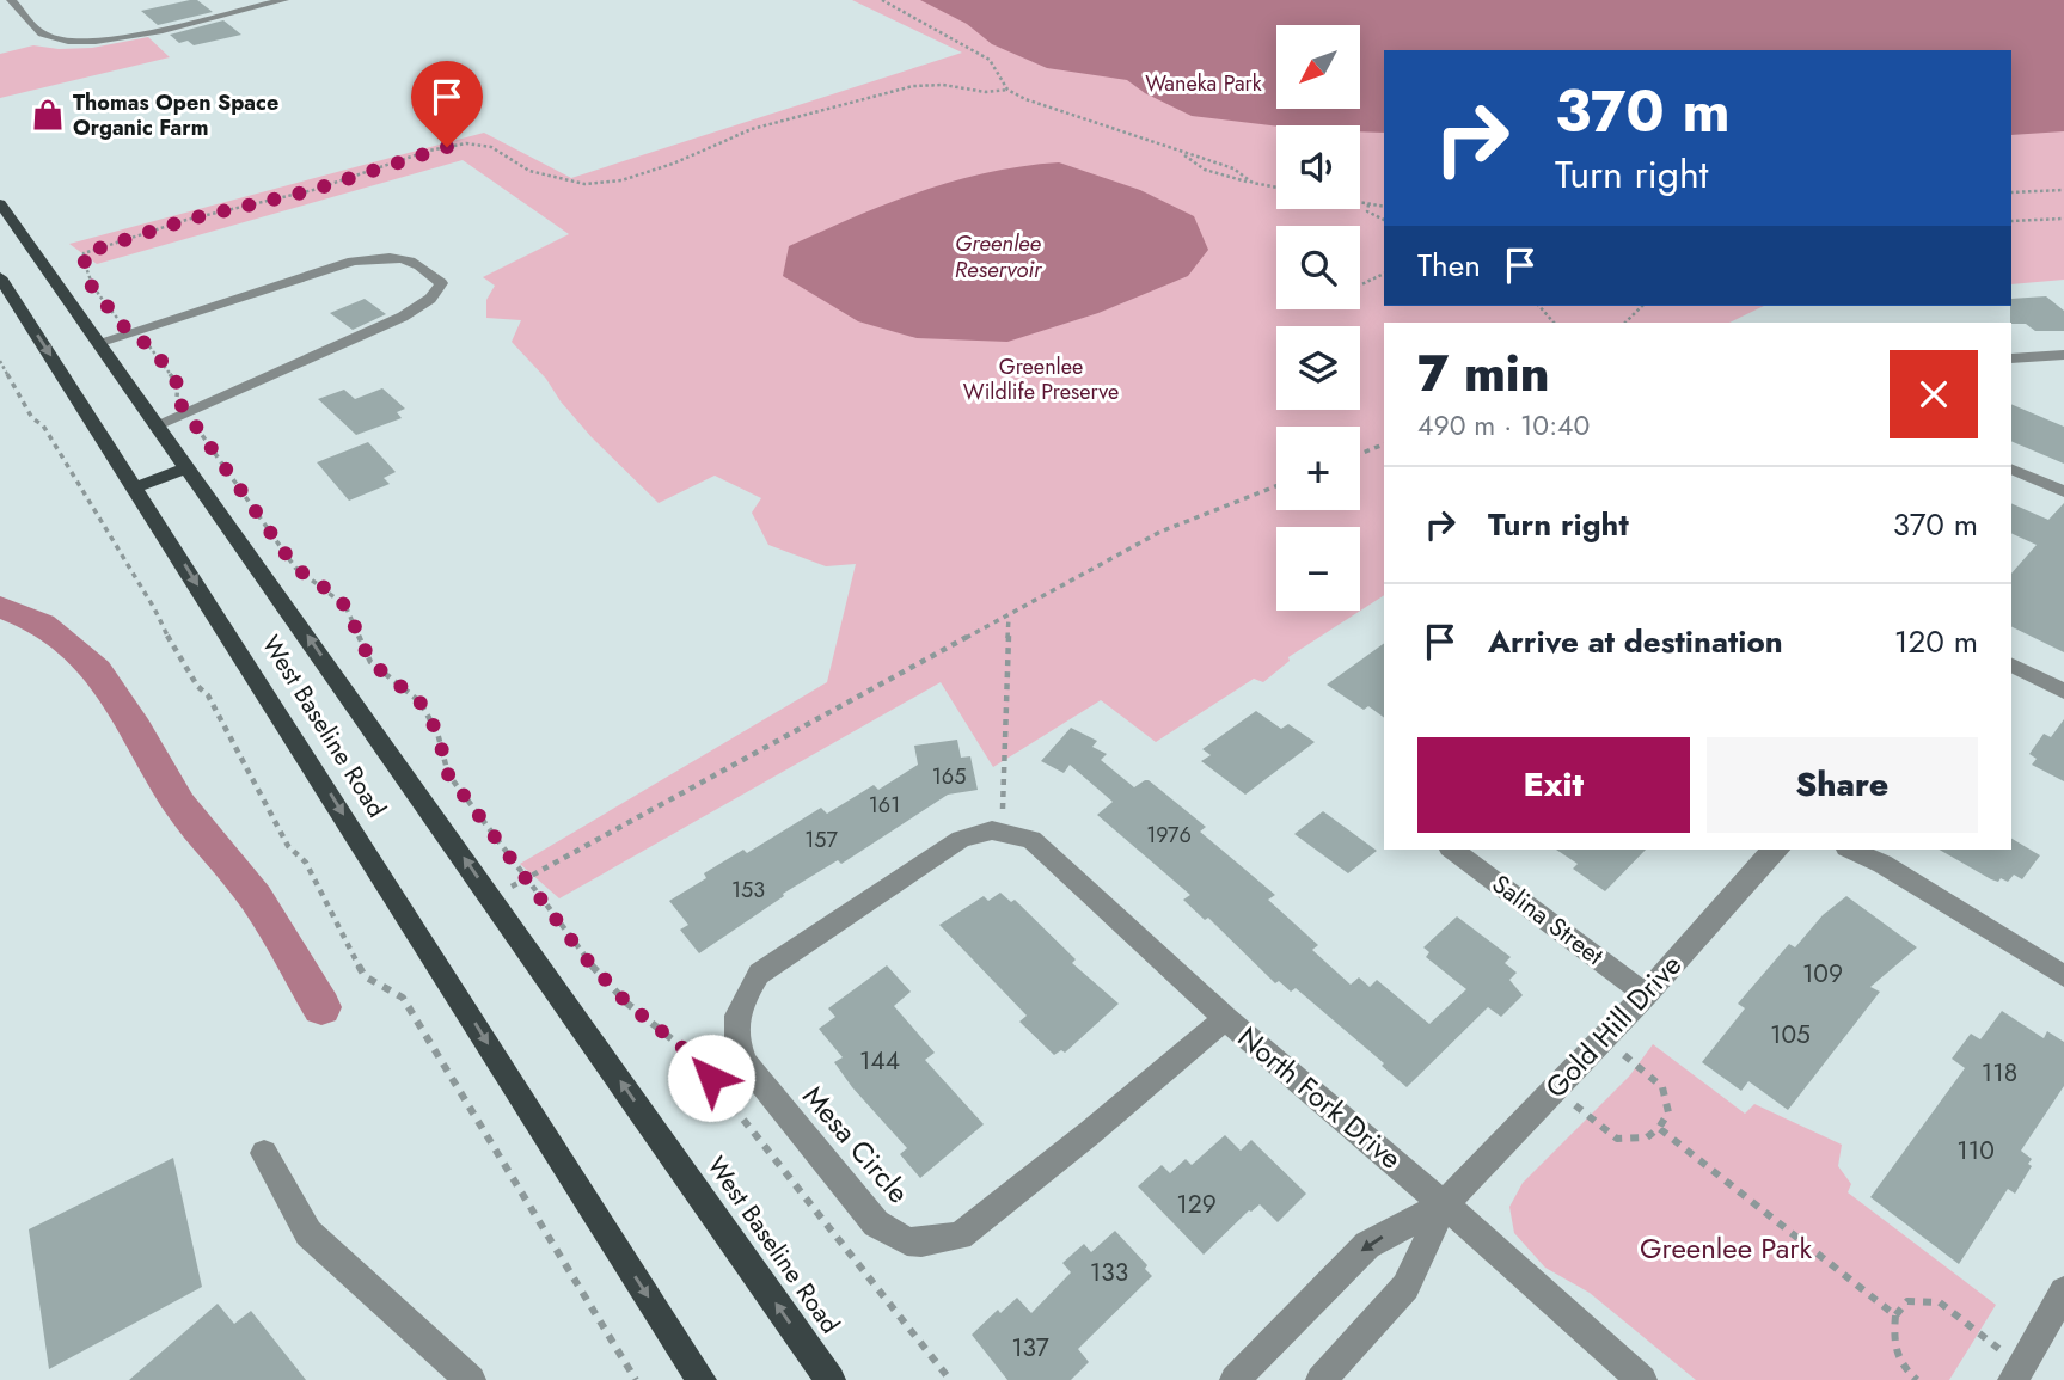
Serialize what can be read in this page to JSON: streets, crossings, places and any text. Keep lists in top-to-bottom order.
{
  "streets": {
    "main road": ["West Baseline Road"],
    "street": [
      "Salina Street",
      "Gold Hill Drive",
      "North Fork Drive",
      "Mesa Circle"
    ]
  },
  "crossings": [
    ["Salina Street", "Gold Hill Drive"],
    ["Gold Hill Drive", "North Fork Drive"],
    ["North Fork Drive", "Mesa Circle"]
  ],
  "water": ["Greenlee Reservoir"],
  "parks": ["Waneka Park", "Greenlee Wildlife Preserve", "Greenlee Park"],
  "places": {
    "shop": ["Thomas Open Space Organic Farm"]
  },
  "house_numbers": [
    "165",
    "161",
    "1976",
    "157",
    "153",
    "109",
    "105",
    "144",
    "118",
    "110",
    "129",
    "133",
    "137"
  ],
  "north": "bottom left",
  "page": {
    "map_buttons": ["+", "−"],
    "turn": ["370 m", "Turn right"],
    "then": "Then",
    "heading": ["7 min", "490 m · 10:40"],
    "list": [
      {
        "name": "Turn right",
        "value": "370 m"
      },
      {
        "name": "Arrive at destination",
        "value": "120 m"
      }
    ],
    "buttons": ["Exit", "Share"]
  }
}
